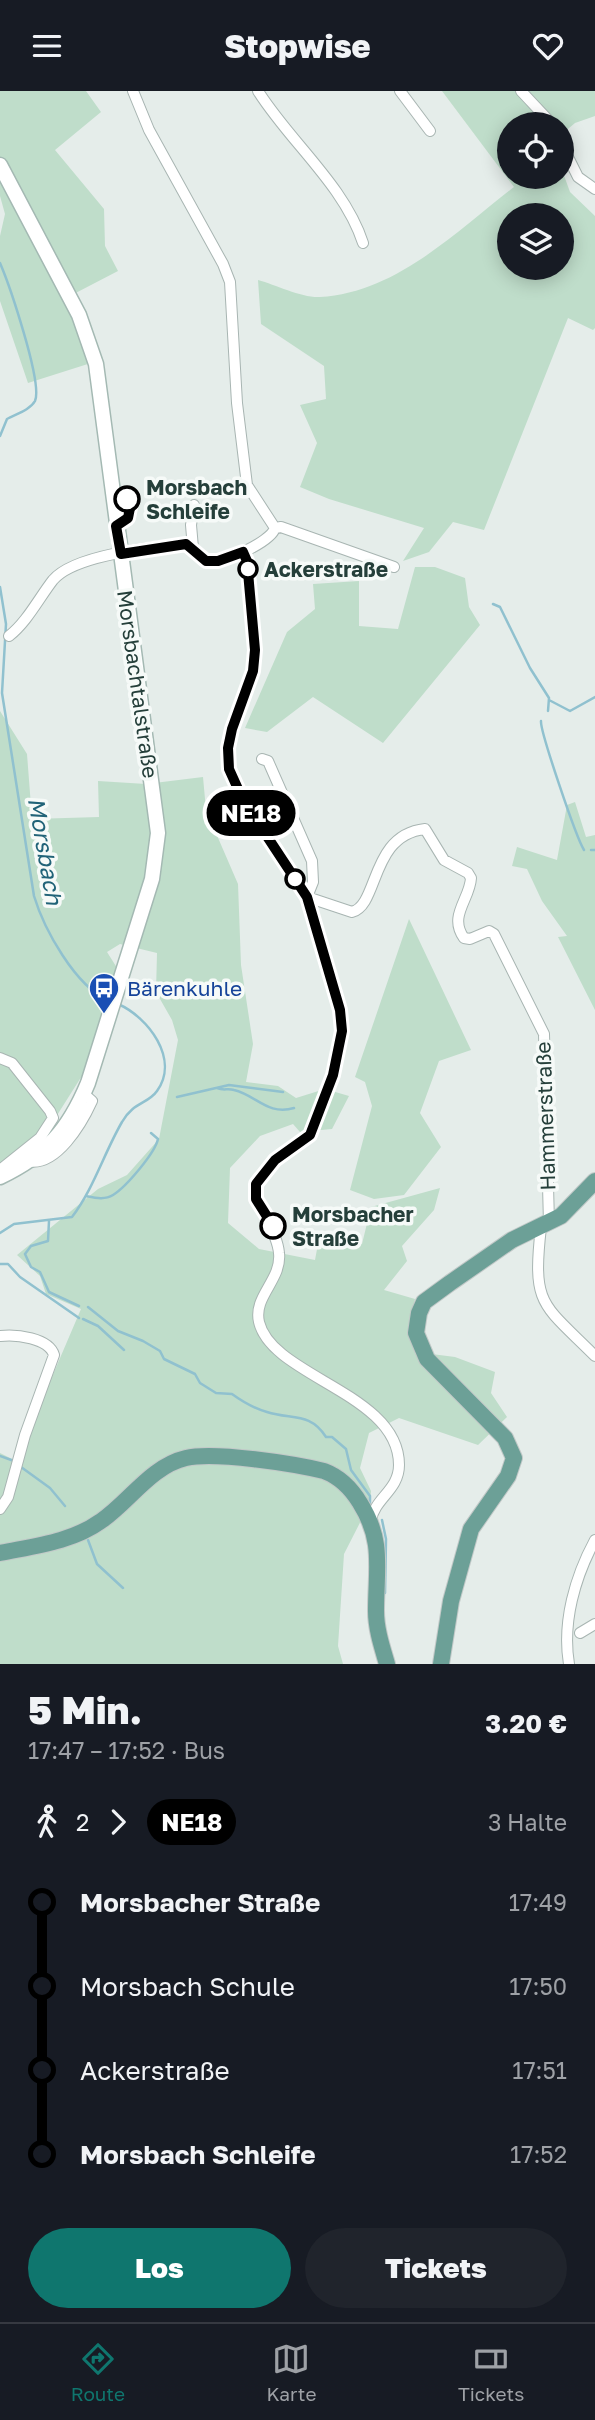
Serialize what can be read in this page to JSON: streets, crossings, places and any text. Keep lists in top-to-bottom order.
{
  "streets": {
    "main road": ["Morsbachtalstraße"],
    "street": ["Hammerstraße"]
  },
  "water": ["Morsbach"],
  "places": {
    "other": ["Morsbach Schleife", "Ackerstraße", "Morsbacher Straße"],
    "bus stop": ["Bärenkuhle"]
  },
  "lines": ["bus line NE18"],
  "page": {
    "header": "Stopwise",
    "on_map": "NE18",
    "heading": ["5 Min.", "17:47 – 17:52 · Bus", "3.20 €"],
    "legs": ["2", "NE18", "3 Halte"],
    "list": [
      {
        "name": "Morsbacher Straße",
        "value": "17:49"
      },
      {
        "name": "Morsbach Schule",
        "value": "17:50"
      },
      {
        "name": "Ackerstraße",
        "value": "17:51"
      },
      {
        "name": "Morsbach Schleife",
        "value": "17:52"
      }
    ],
    "buttons": ["Los", "Tickets"],
    "tabs": ["Route", "Karte", "Tickets"]
  }
}
